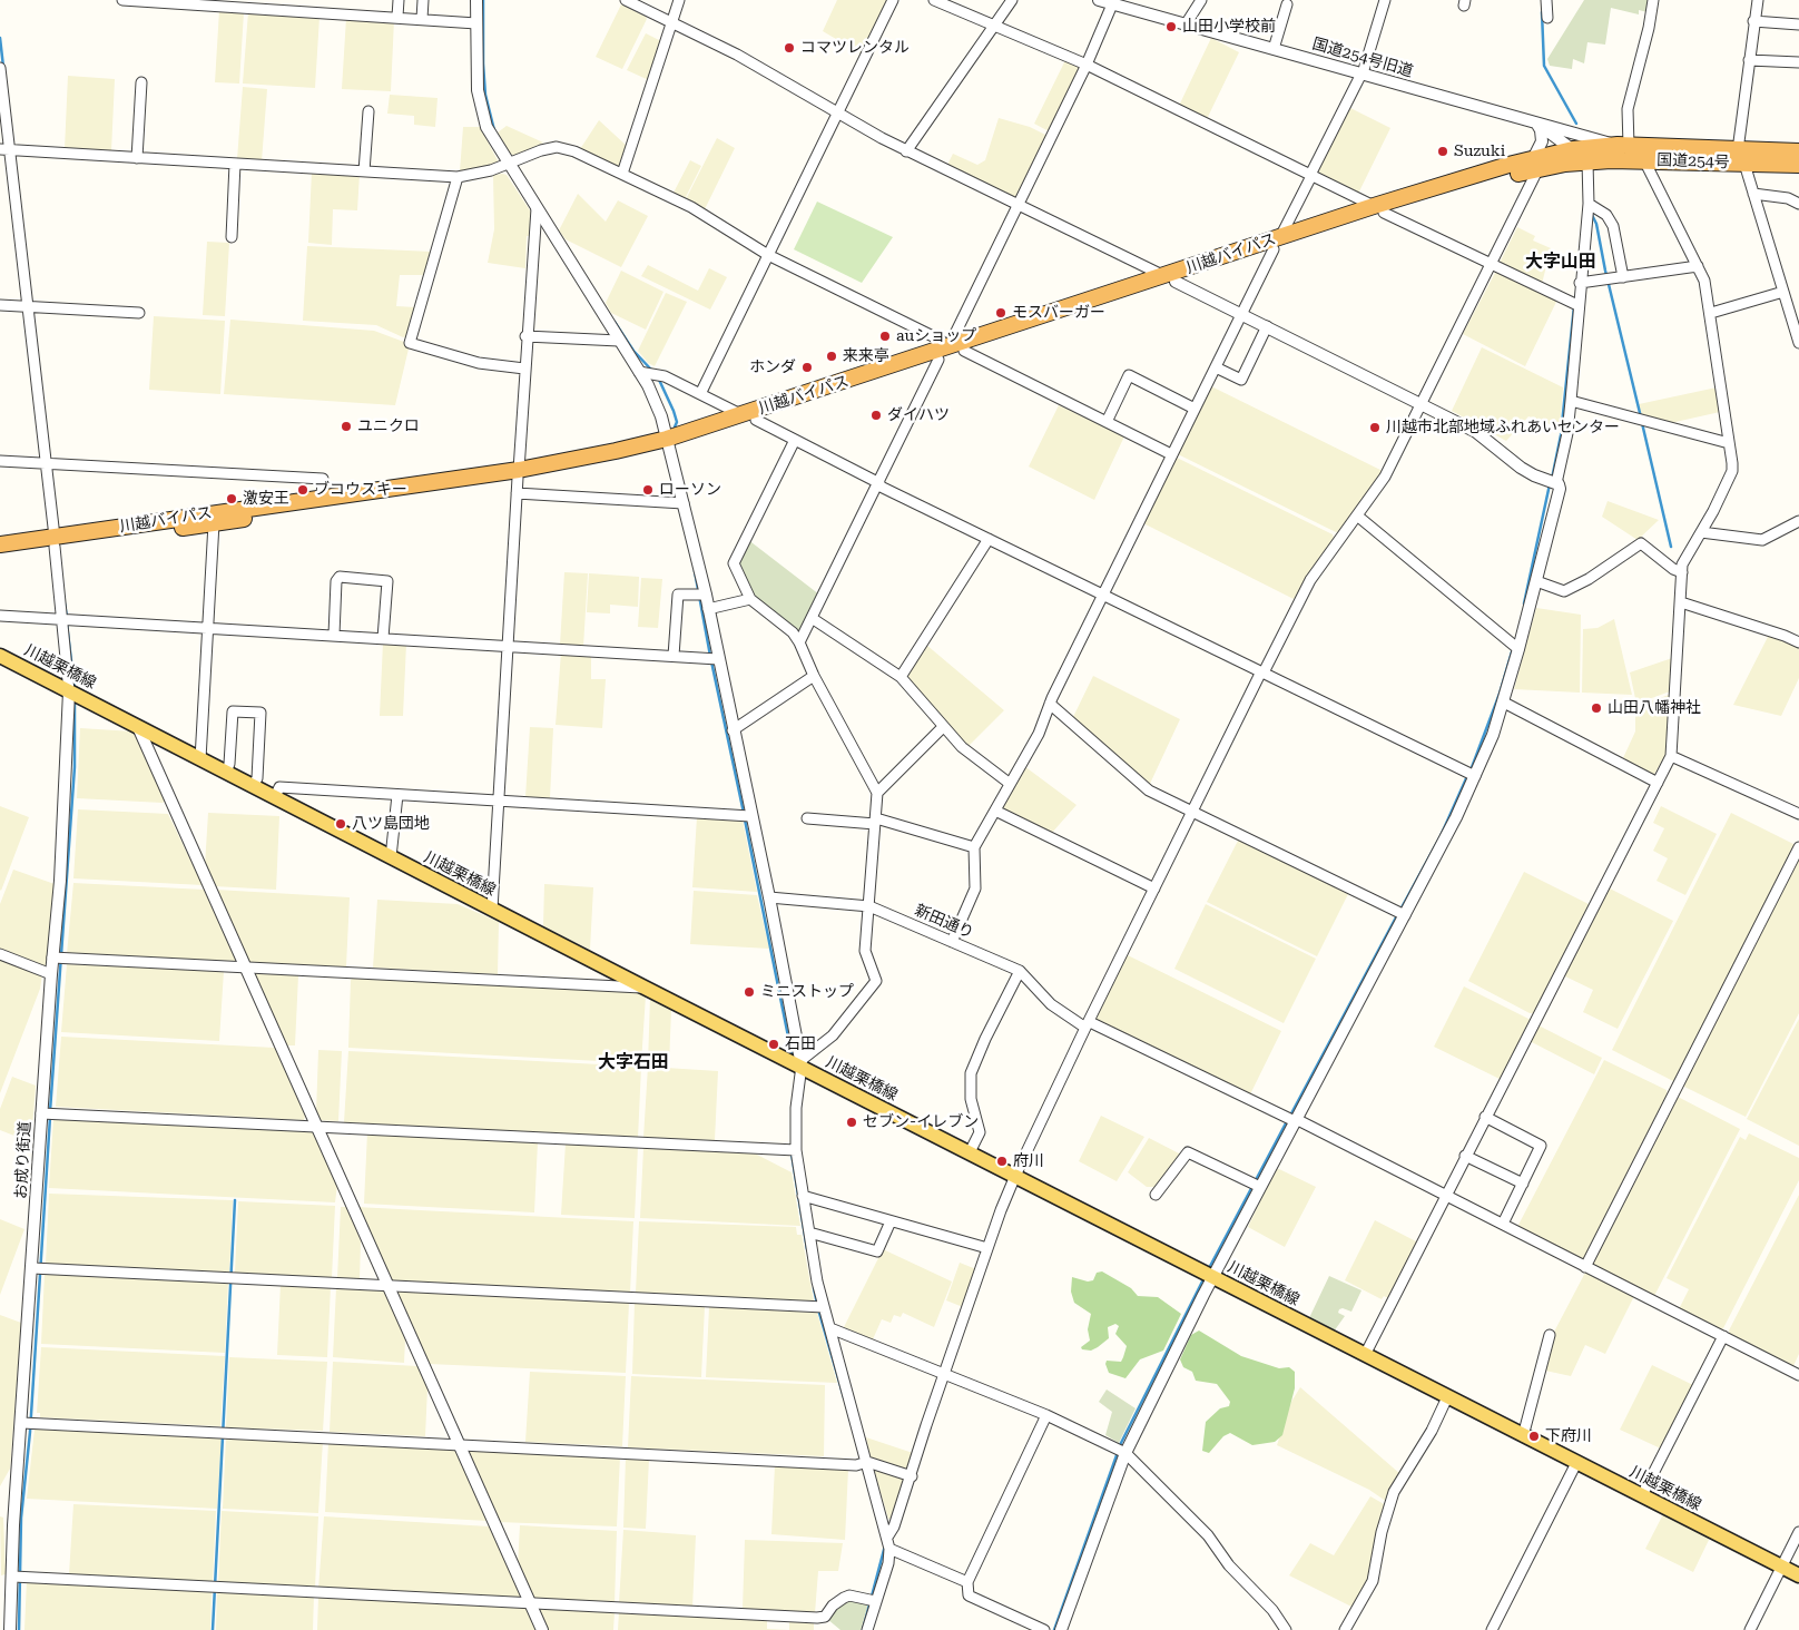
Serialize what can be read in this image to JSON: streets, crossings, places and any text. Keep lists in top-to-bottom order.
{
  "streets": {
    "highway": ["国道254号", "川越バイパス"],
    "main road": ["川越栗橋線"],
    "street": ["国道254号旧道", "新田通り", "お成り街道"]
  },
  "crossings": [
    ["国道254号旧道", "国道254号"],
    ["国道254号旧道", "川越バイパス"],
    ["国道254号", "川越バイパス"],
    ["川越栗橋線", "お成り街道"]
  ],
  "districts": ["大字山田", "大字石田"],
  "places": [
    "山田小学校前",
    "コマツレンタル",
    "Suzuki",
    "モスバーガー",
    "auショップ",
    "来来亭",
    "ホンダ",
    "ダイハツ",
    "ユニクロ",
    "川越市北部地域ふれあいセンター",
    "ブコウスキー",
    "ローソン",
    "激安王",
    "山田八幡神社",
    "八ツ島団地",
    "ミニストップ",
    "石田",
    "セブン-イレブン",
    "府川",
    "下府川"
  ]
}
